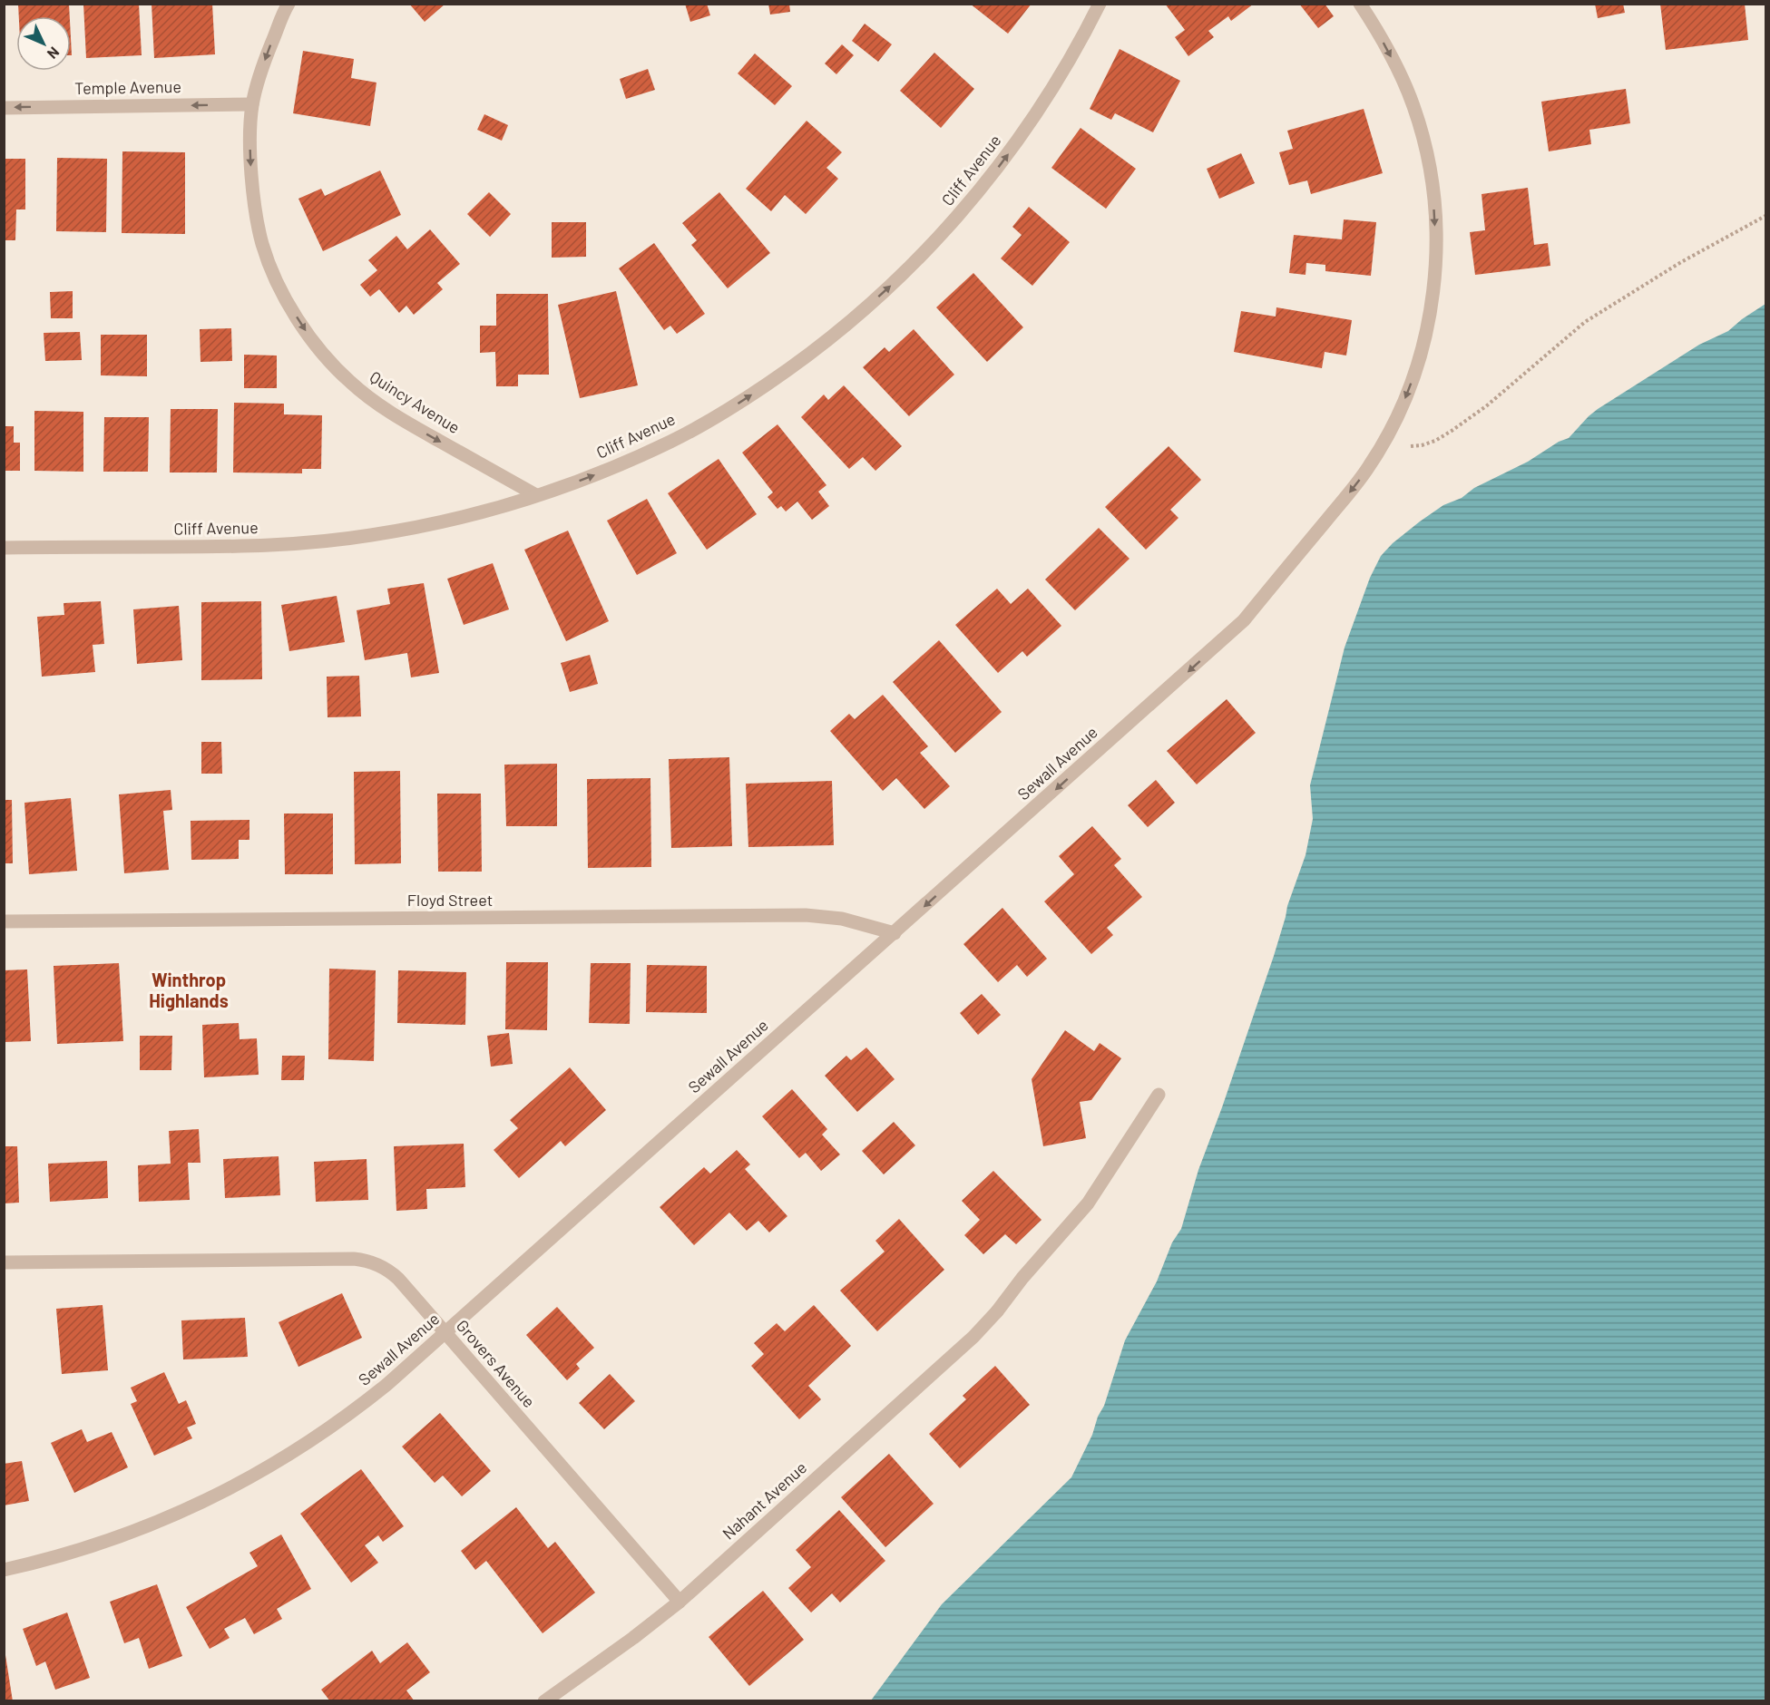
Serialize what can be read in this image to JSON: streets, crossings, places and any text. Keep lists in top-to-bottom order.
{
  "streets": {
    "street": [
      "Temple Avenue",
      "Cliff Avenue",
      "Quincy Avenue",
      "Sewall Avenue",
      "Floyd Street",
      "Grovers Avenue",
      "Nahant Avenue"
    ]
  },
  "crossings": [
    ["Temple Avenue", "Quincy Avenue"],
    ["Cliff Avenue", "Quincy Avenue"],
    ["Sewall Avenue", "Floyd Street"],
    ["Sewall Avenue", "Grovers Avenue"],
    ["Grovers Avenue", "Nahant Avenue"]
  ],
  "one_way": [
    "Temple Avenue",
    "Cliff Avenue",
    "Quincy Avenue",
    "Sewall Avenue"
  ],
  "districts": ["Winthrop Highlands"],
  "north": "bottom right"
}
